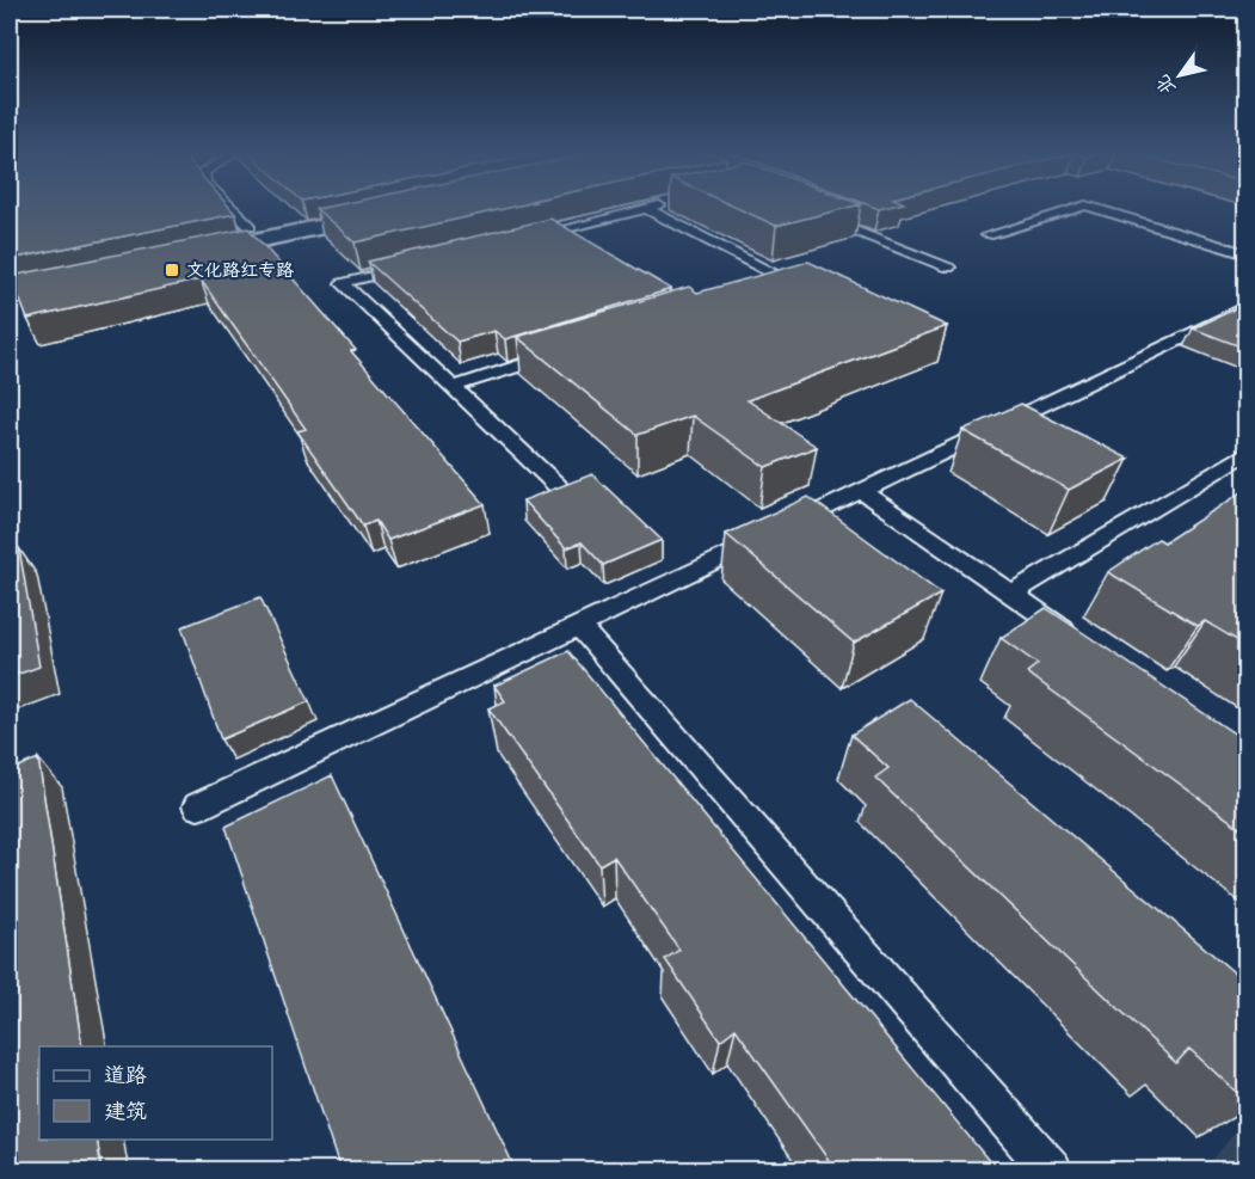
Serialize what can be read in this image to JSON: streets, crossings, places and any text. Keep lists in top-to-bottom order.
{
  "places": {
    "transit": ["文化路红专路"]
  },
  "legend": ["道路", "建筑"],
  "north": "bottom left"
}
